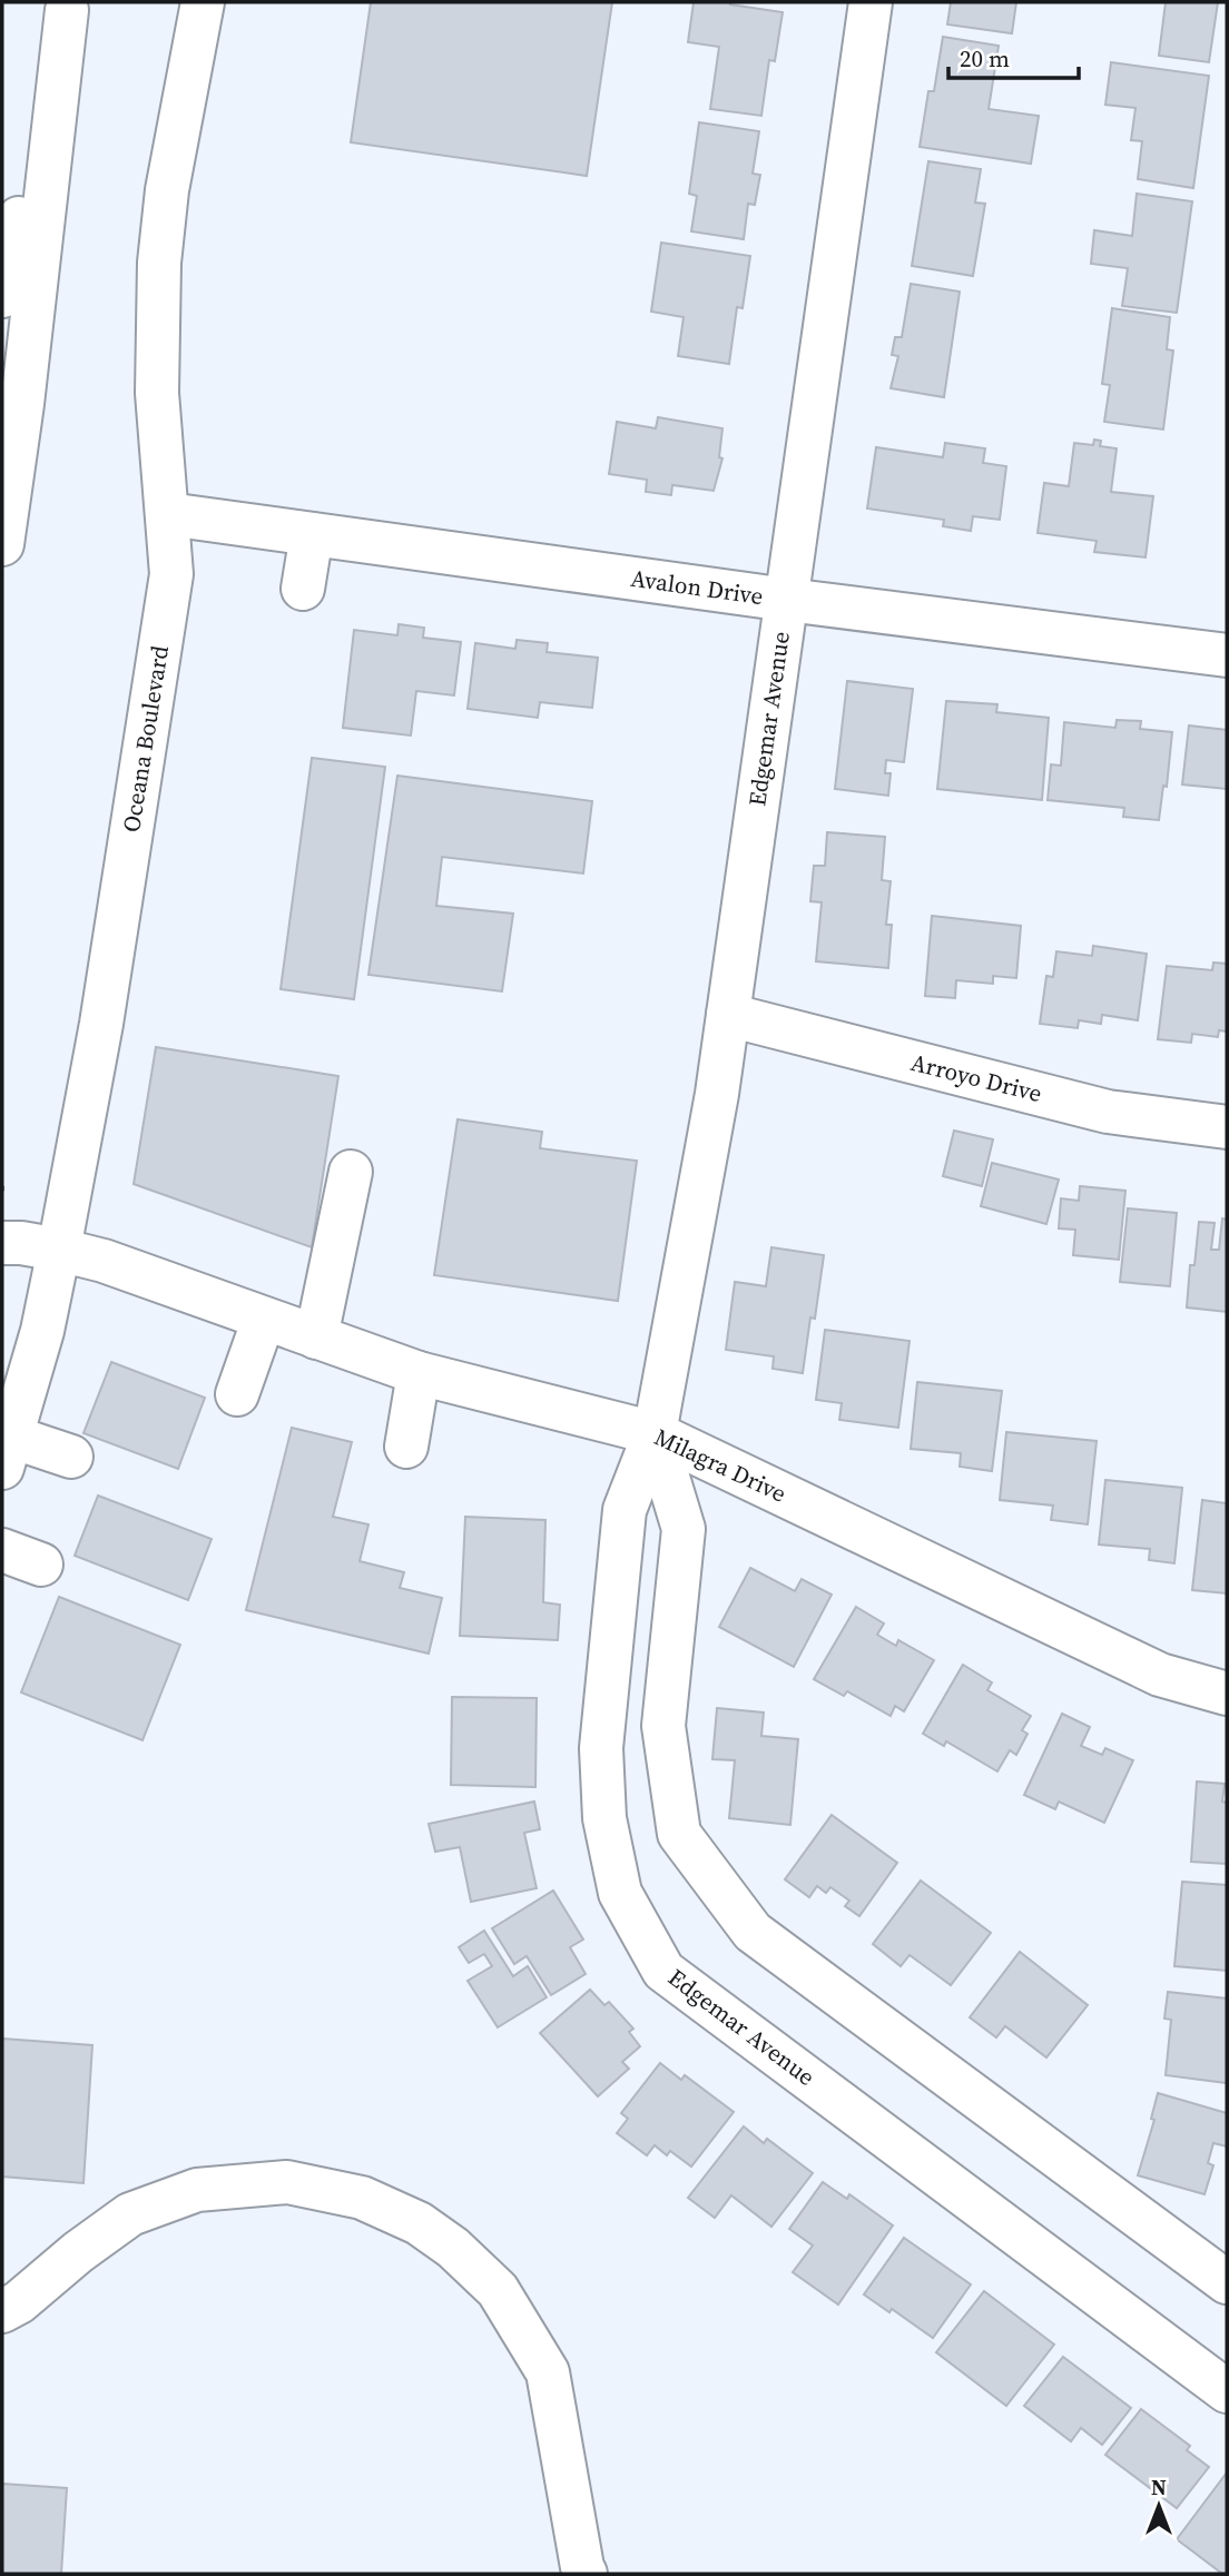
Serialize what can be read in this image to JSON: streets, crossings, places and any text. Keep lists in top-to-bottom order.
{
  "streets": {
    "main road": [
      "Avalon Drive",
      "Edgemar Avenue",
      "Oceana Boulevard",
      "Arroyo Drive",
      "Milagra Drive"
    ]
  },
  "crossings": [
    ["Avalon Drive", "Edgemar Avenue"],
    ["Avalon Drive", "Oceana Boulevard"],
    ["Edgemar Avenue", "Arroyo Drive"],
    ["Edgemar Avenue", "Milagra Drive"],
    ["Oceana Boulevard", "Milagra Drive"]
  ],
  "scale_bar": "20 m",
  "north": "top"
}
